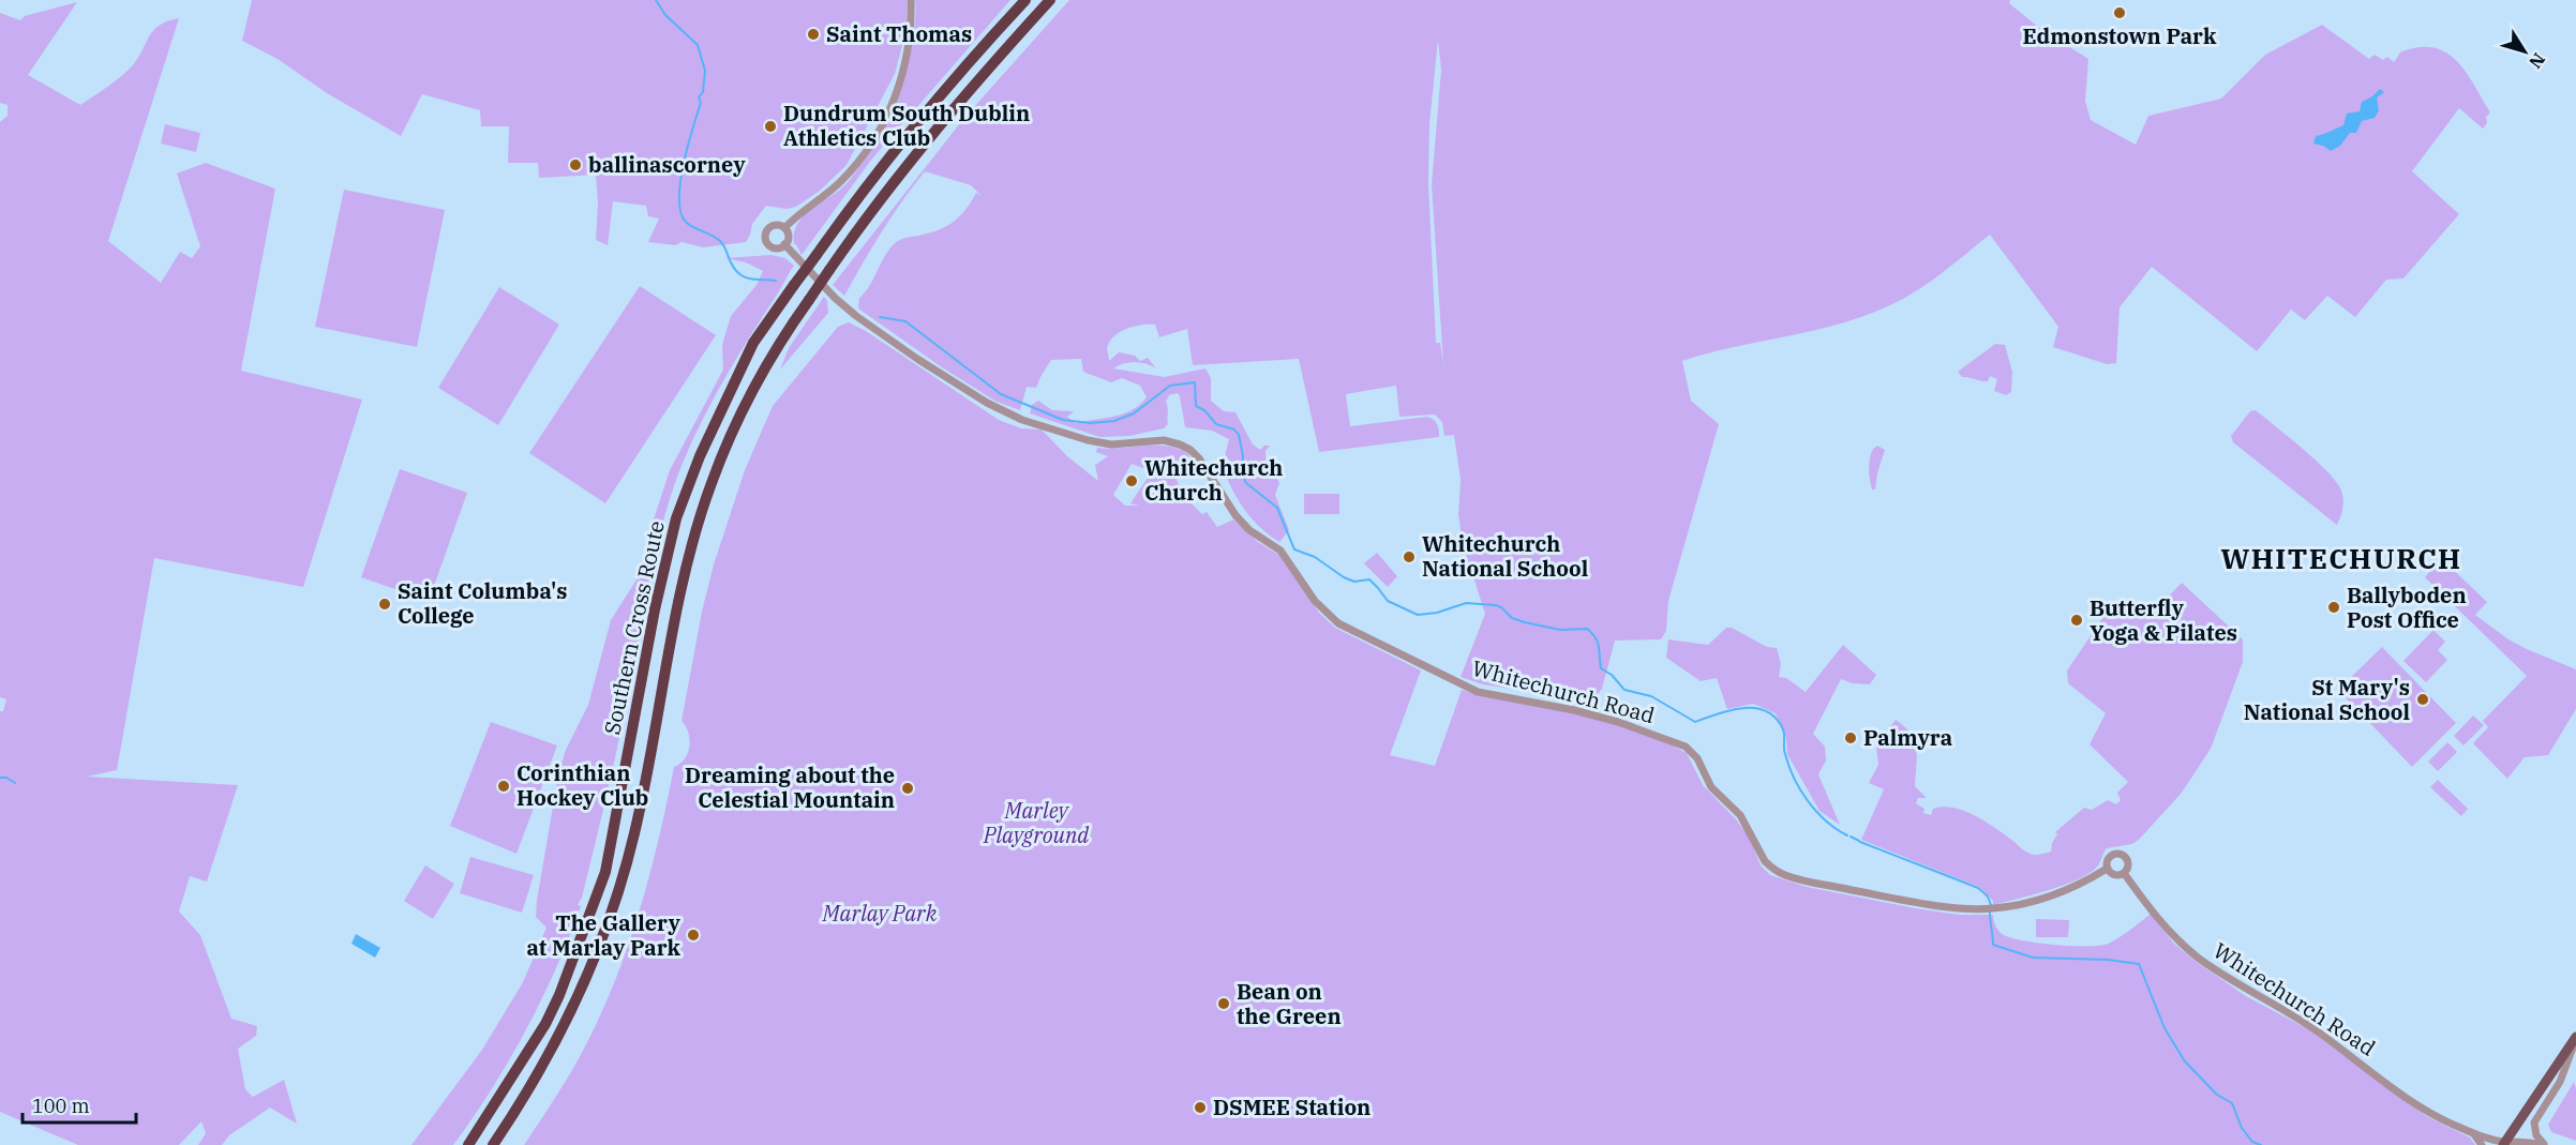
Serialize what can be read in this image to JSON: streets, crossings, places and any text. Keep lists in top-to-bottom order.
{
  "streets": {
    "highway": ["Southern Cross Route"],
    "street": ["Whitechurch Road"]
  },
  "districts": ["WHITECHURCH"],
  "parks": ["Marley Playground", "Marlay Park"],
  "places": [
    "Edmonstown Park",
    "Saint Thomas",
    "Dundrum South Dublin Athletics Club",
    "ballinascorney",
    "Whitechurch Church",
    "Whitechurch National School",
    "Saint Columba's College",
    "Ballyboden Post Office",
    "Butterfly Yoga & Pilates",
    "St Mary's National School",
    "Palmyra",
    "Corinthian Hockey Club",
    "Dreaming about the Celestial Mountain",
    "The Gallery at Marlay Park",
    "Bean on the Green",
    "DSMEE Station"
  ],
  "scale_bar": "100 m",
  "north": "bottom right"
}
